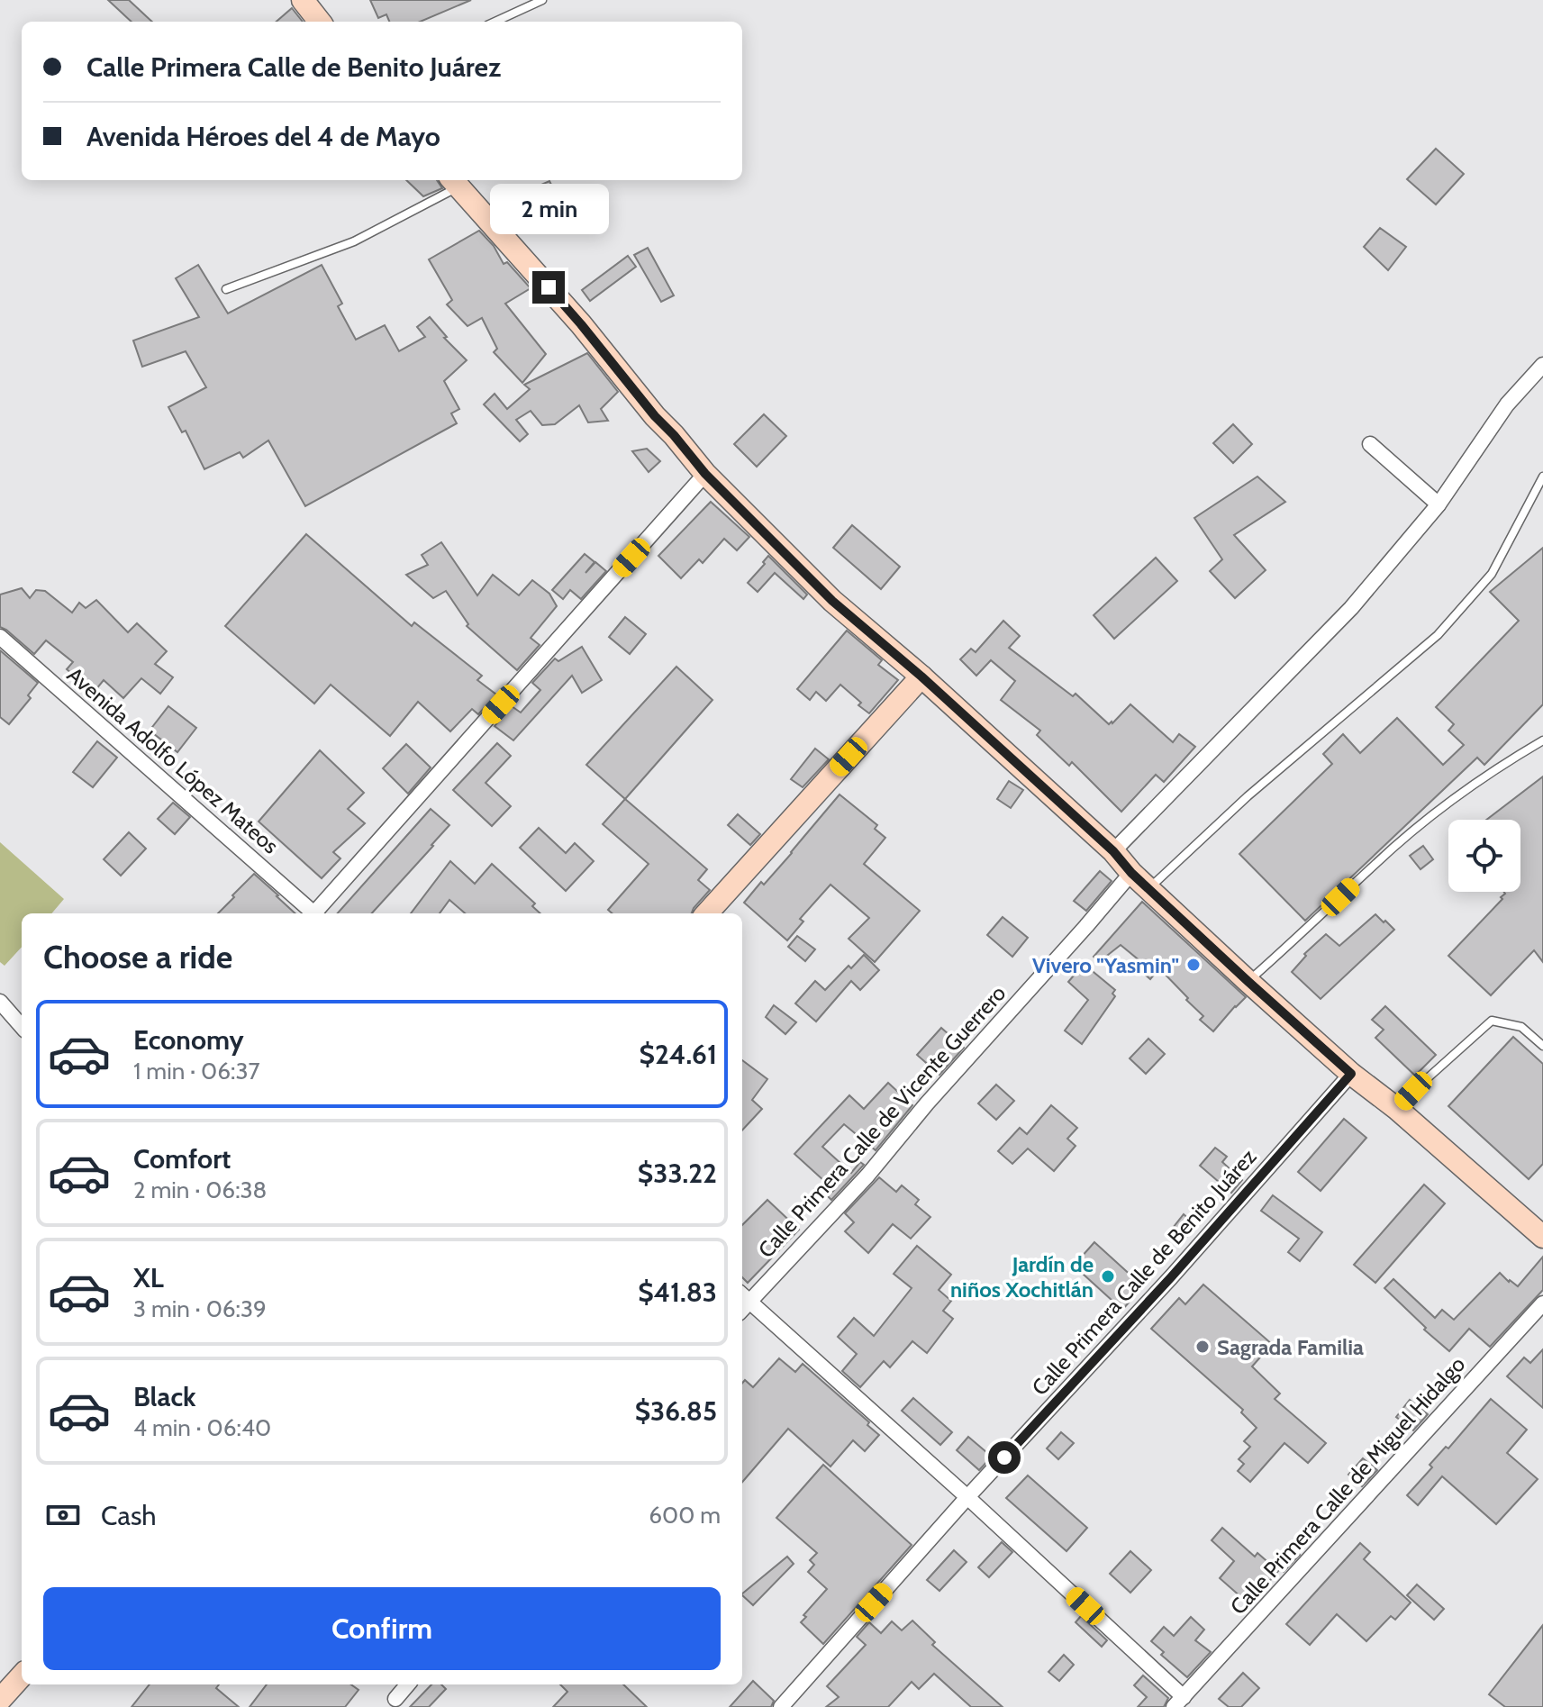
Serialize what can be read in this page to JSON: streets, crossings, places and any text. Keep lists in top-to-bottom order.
{
  "streets": {
    "street": [
      "Avenida Adolfo López Mateos",
      "Calle Primera Calle de Vicente Guerrero",
      "Calle Primera Calle de Benito Juárez",
      "Calle Primera Calle de Miguel Hidalgo"
    ]
  },
  "places": ["Vivero \"Yasmin\"", "Jardín de niños Xochitlán", "Sagrada Familia"],
  "page": {
    "banner": ["Calle Primera Calle de Benito Juárez", "Avenida Héroes del 4 de Mayo"],
    "bubble": "2 min",
    "heading": "Choose a ride",
    "list": [
      {
        "name": "Economy",
        "note": "1 min · 06:37",
        "value": "$24.61"
      },
      {
        "name": "Comfort",
        "note": "2 min · 06:38",
        "value": "$33.22"
      },
      {
        "name": "XL",
        "note": "3 min · 06:39",
        "value": "$41.83"
      },
      {
        "name": "Black",
        "note": "4 min · 06:40",
        "value": "$36.85"
      }
    ],
    "pay": ["Cash", "600 m"],
    "buttons": "Confirm"
  }
}
